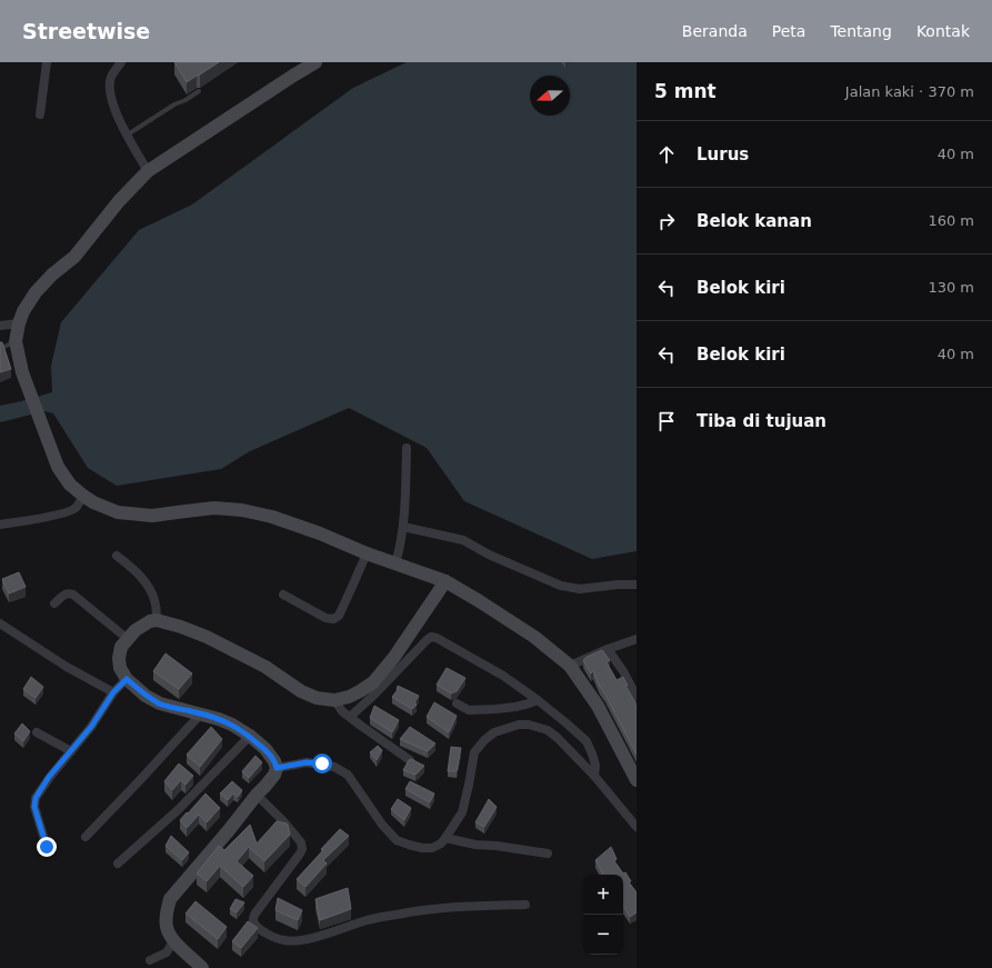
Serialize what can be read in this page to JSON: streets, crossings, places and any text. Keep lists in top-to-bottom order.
{
  "north": "left",
  "page": {
    "header": "Streetwise",
    "nav": [
      "Beranda",
      "Peta",
      "Tentang",
      "Kontak"
    ],
    "heading": ["5 mnt", "Jalan kaki · 370 m"],
    "list": [
      ["Lurus", "40 m"],
      ["Belok kanan", "160 m"],
      ["Belok kiri", "130 m"],
      ["Belok kiri", "40 m"],
      "Tiba di tujuan"
    ],
    "map_buttons": ["+", "−"]
  }
}
